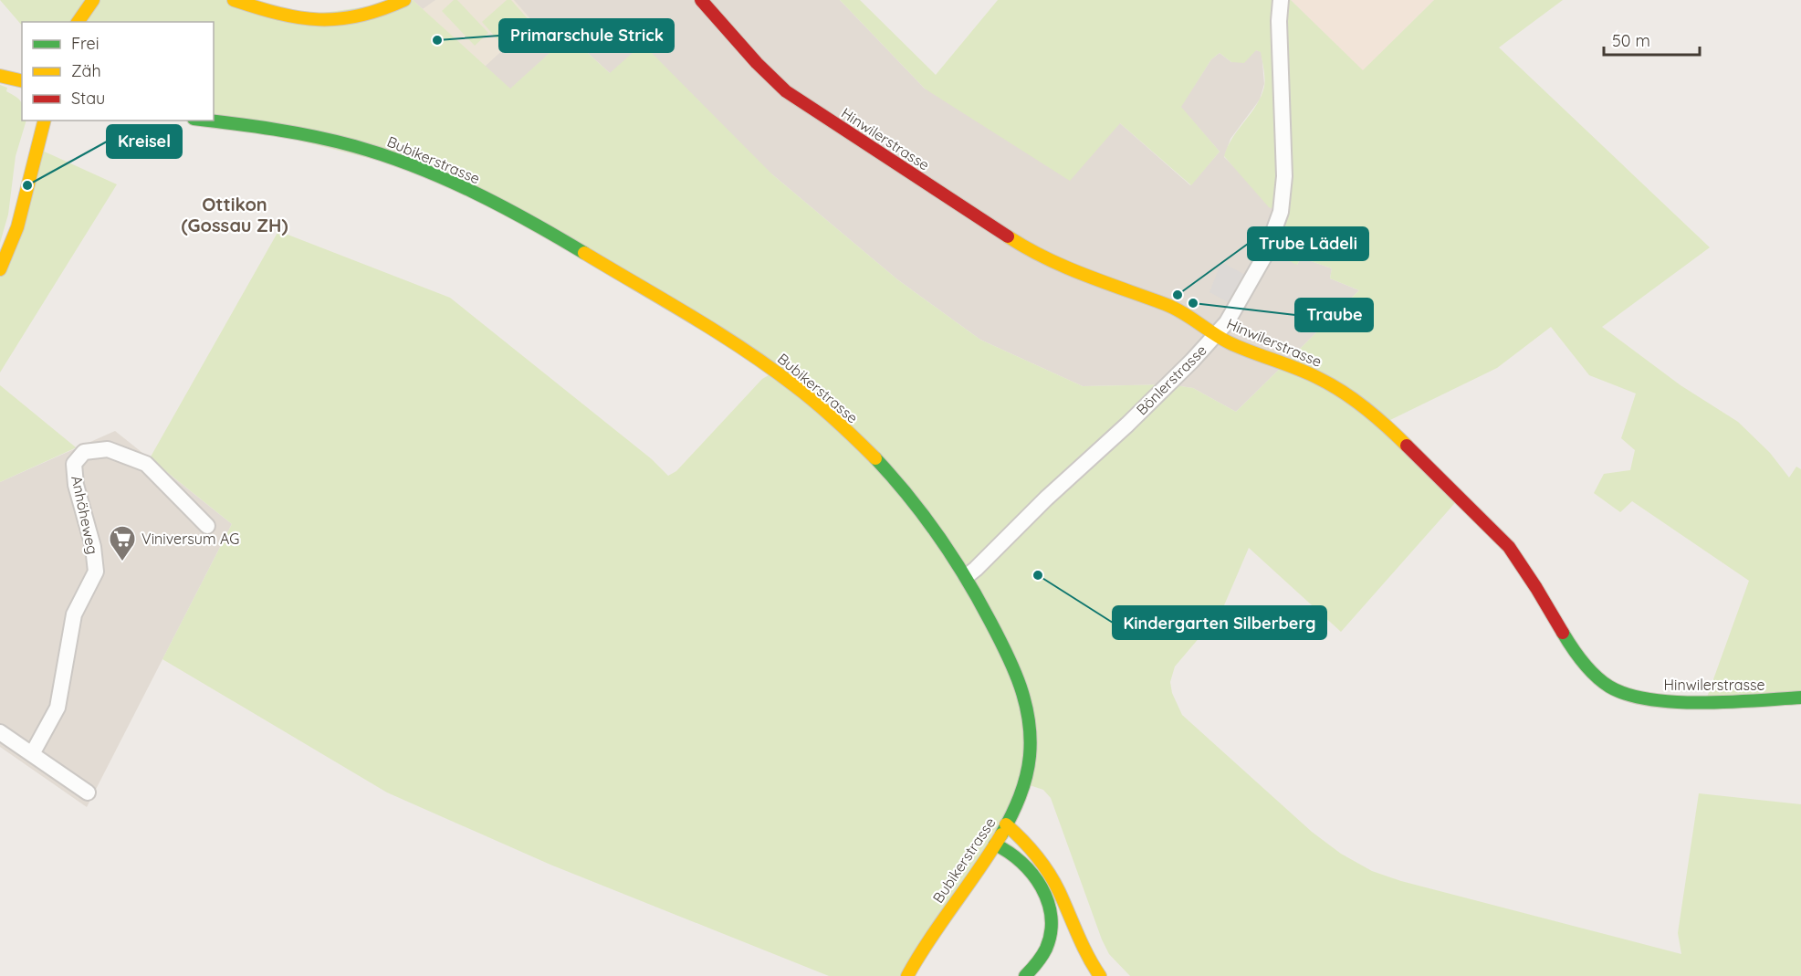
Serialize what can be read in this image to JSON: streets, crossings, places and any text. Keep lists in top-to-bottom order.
{
  "streets": {
    "main road": ["Hinwilerstrasse", "Bubikerstrasse"],
    "street": ["Bönlerstrasse", "Anhöheweg"]
  },
  "crossings": [
    ["Hinwilerstrasse", "Bönlerstrasse"],
    ["Bubikerstrasse", "Bönlerstrasse"]
  ],
  "districts": ["Ottikon (Gossau ZH)"],
  "places": {
    "other": [
      "Primarschule Strick",
      "Kreisel",
      "Trube Lädeli",
      "Traube",
      "Kindergarten Silberberg"
    ],
    "supermarket": ["Viniversum AG"]
  },
  "legend": ["Frei", "Zäh", "Stau"],
  "scale_bar": "50 m"
}
